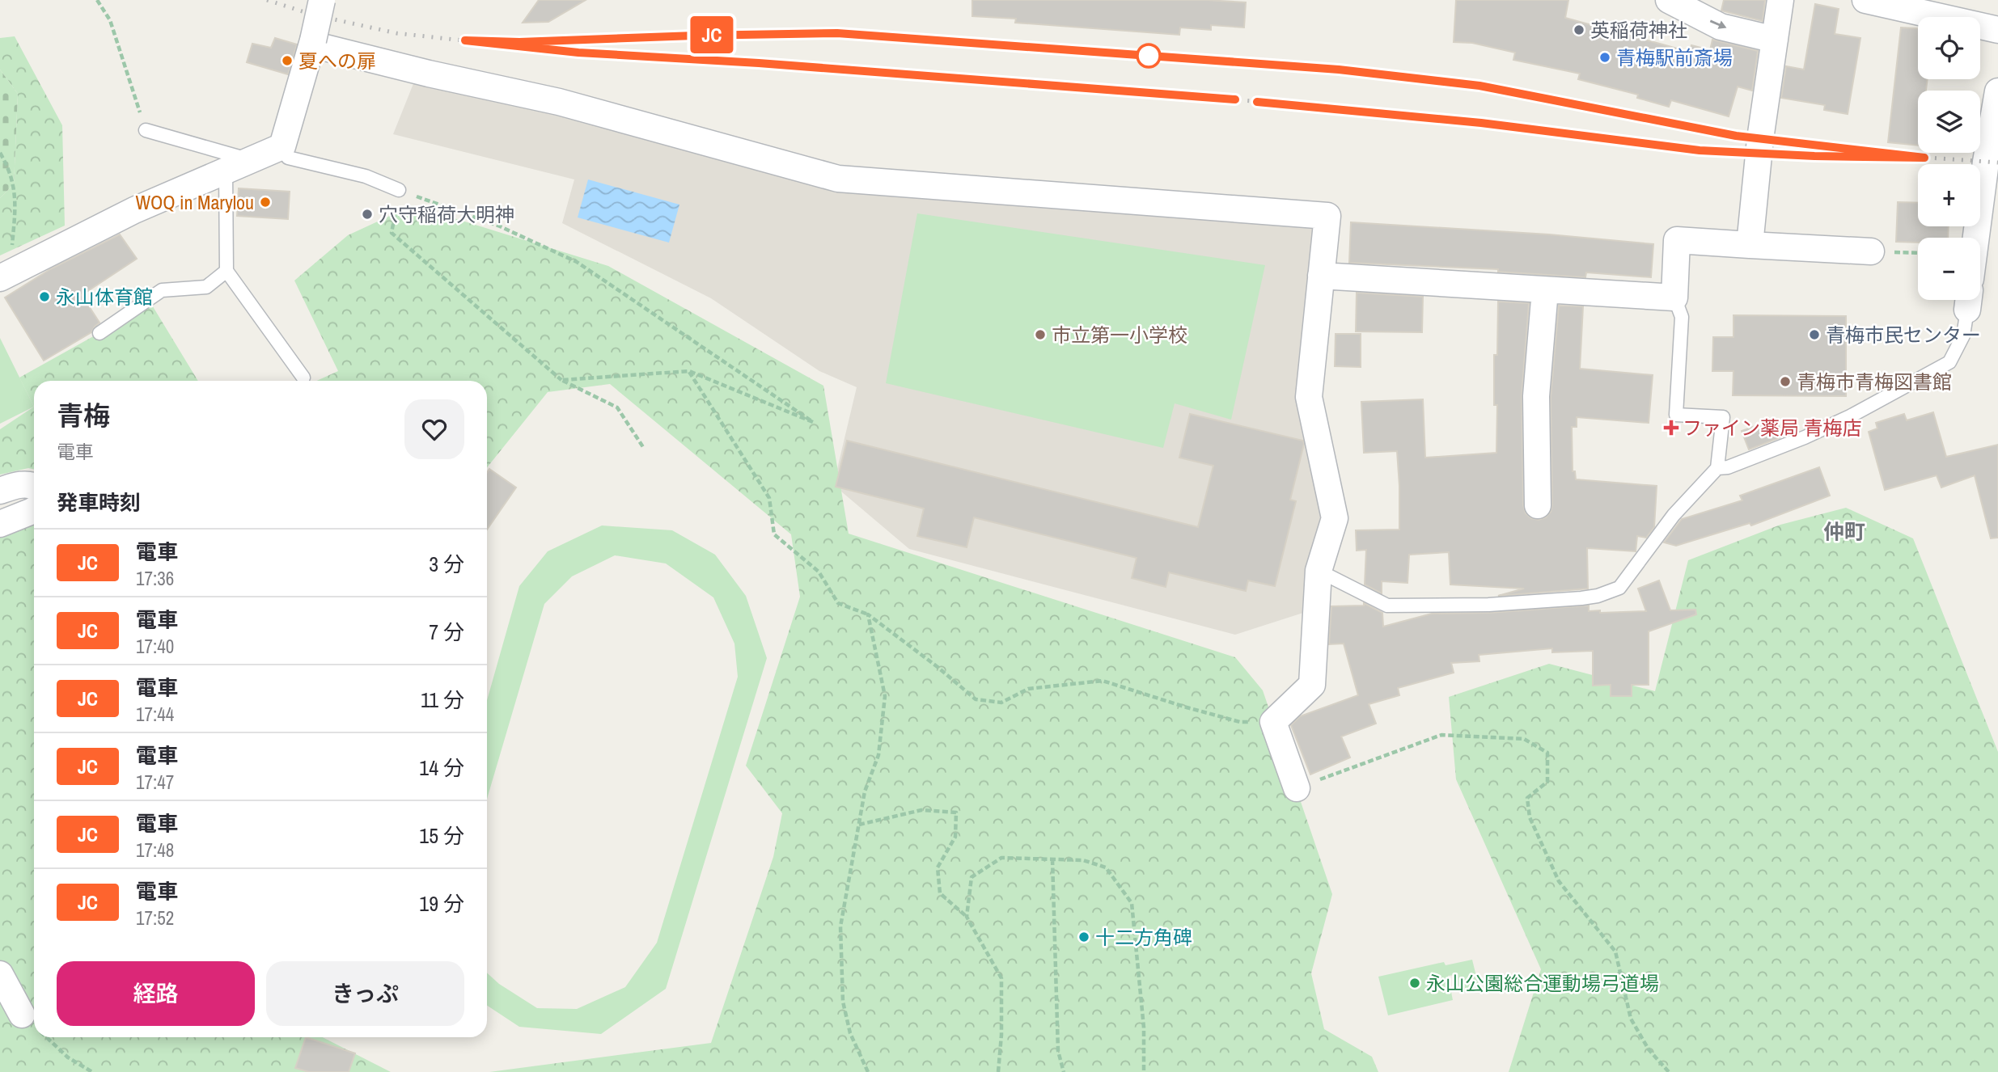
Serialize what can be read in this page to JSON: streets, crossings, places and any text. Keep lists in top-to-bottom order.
{
  "districts": ["仲町"],
  "places": {
    "other": [
      "英稲荷神社",
      "青梅駅前斎場",
      "夏への扉",
      "WOQ in Marylou",
      "穴守稲荷大明神",
      "永山体育館",
      "市立第一小学校",
      "青梅市民センター",
      "青梅市青梅図書館",
      "十二方角碑",
      "永山公園総合運動場弓道場"
    ],
    "health": ["ファイン薬局 青梅店"]
  },
  "page": {
    "on_map": "JC",
    "map_buttons": ["+", "−"],
    "heading": [
      ["青梅", "電車"],
      "発車時刻"
    ],
    "list": [
      {
        "mark": "JC",
        "name": "電車",
        "note": "17:36",
        "value": "3 分"
      },
      {
        "mark": "JC",
        "name": "電車",
        "note": "17:40",
        "value": "7 分"
      },
      {
        "mark": "JC",
        "name": "電車",
        "note": "17:44",
        "value": "11 分"
      },
      {
        "mark": "JC",
        "name": "電車",
        "note": "17:47",
        "value": "14 分"
      },
      {
        "mark": "JC",
        "name": "電車",
        "note": "17:48",
        "value": "15 分"
      },
      {
        "mark": "JC",
        "name": "電車",
        "note": "17:52",
        "value": "19 分"
      }
    ],
    "buttons": ["経路", "きっぷ"]
  }
}
